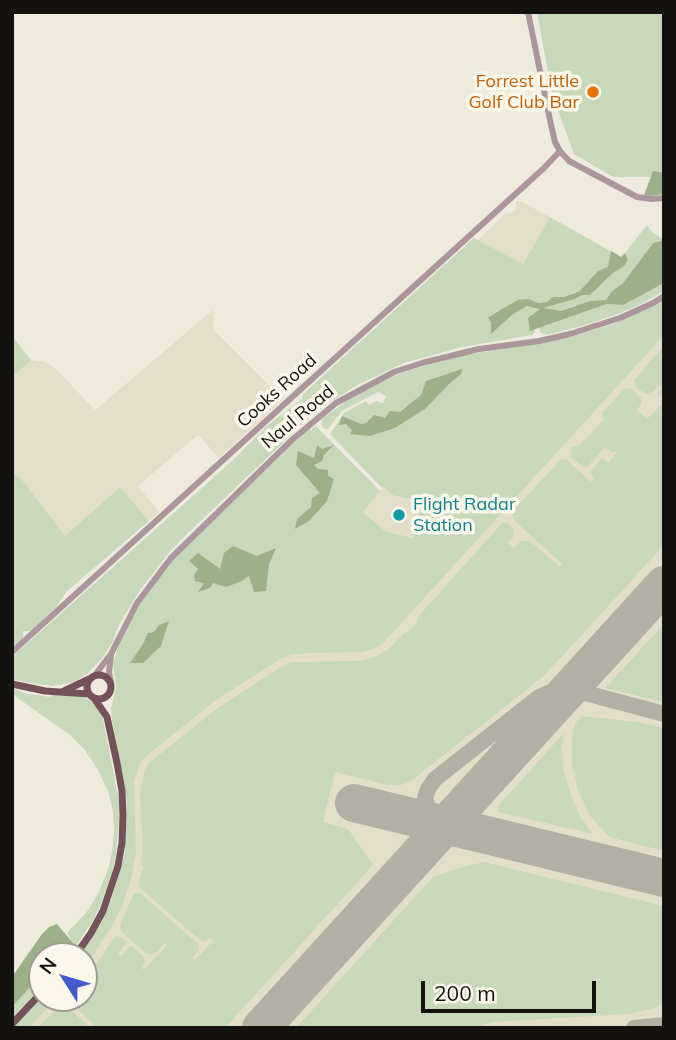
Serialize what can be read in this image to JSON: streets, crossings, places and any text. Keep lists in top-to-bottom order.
{
  "streets": {
    "main road": ["Naul Road"],
    "street": ["Cooks Road"]
  },
  "places": ["Forrest Little Golf Club Bar", "Flight Radar Station"],
  "scale_bar": "200 m",
  "north": "top left"
}
